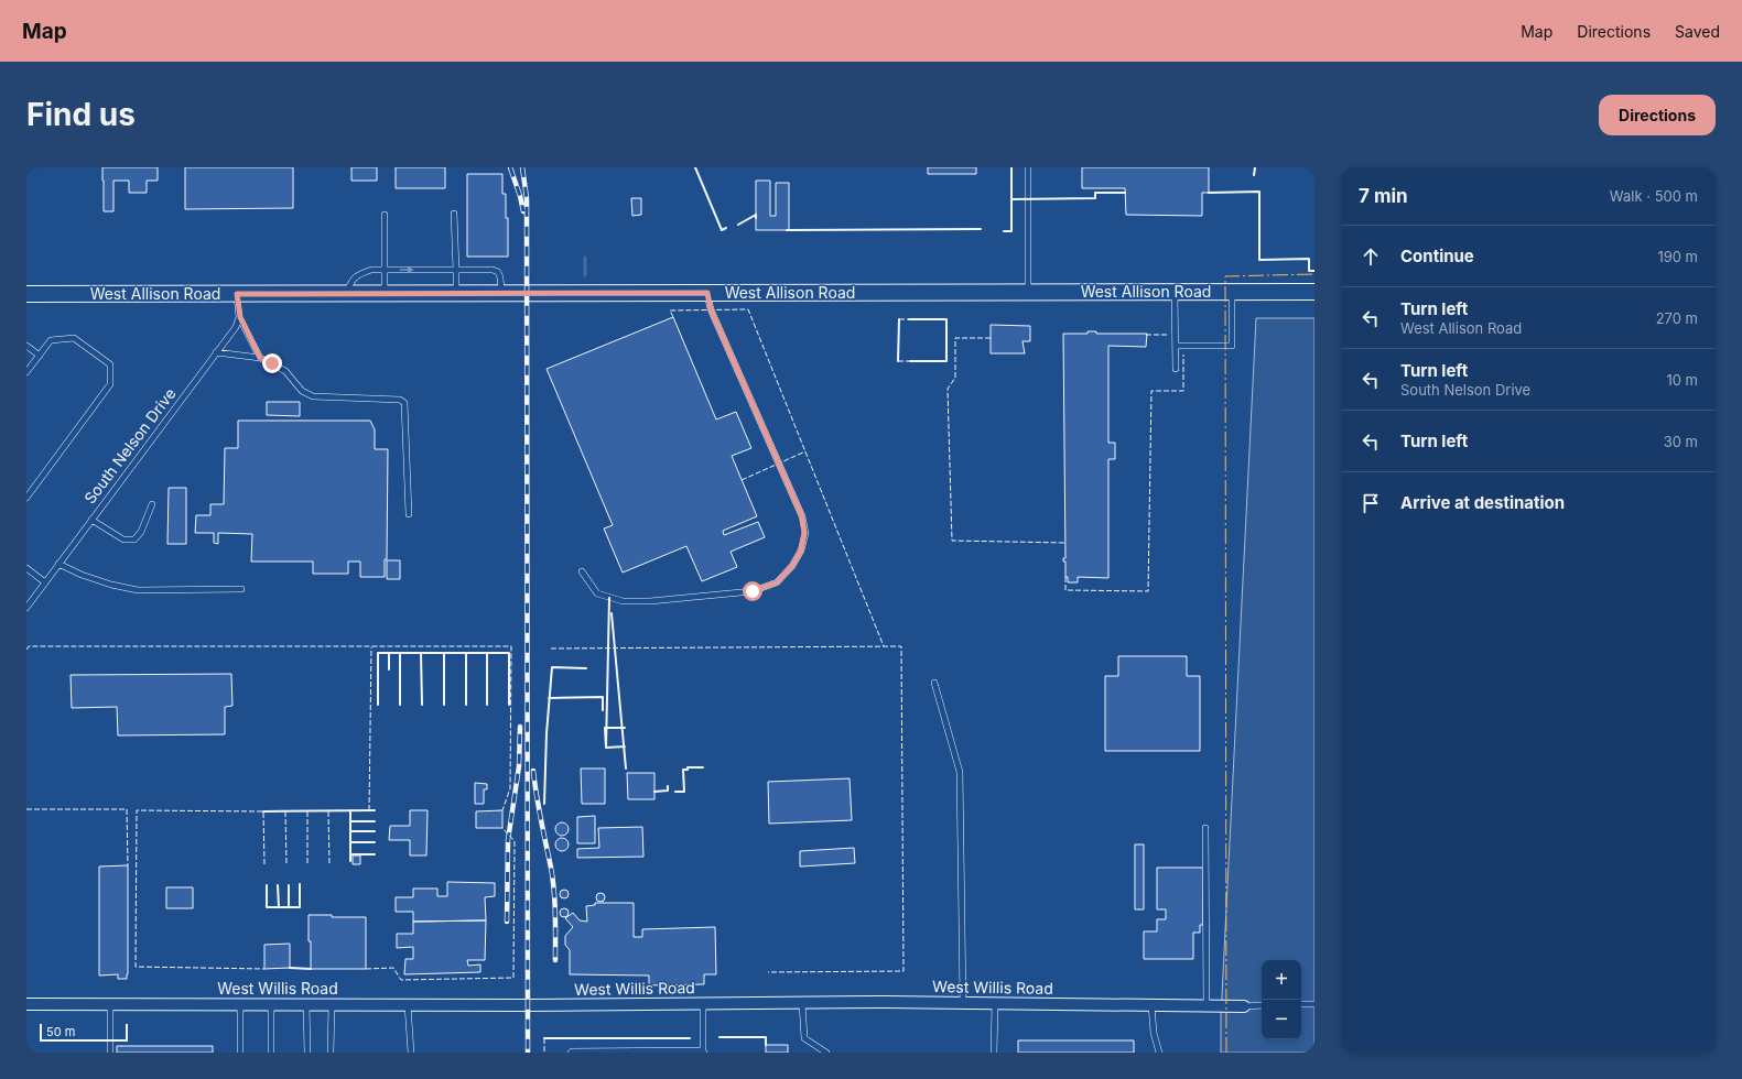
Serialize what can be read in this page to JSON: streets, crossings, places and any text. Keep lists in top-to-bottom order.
{
  "streets": {
    "street": ["West Allison Road", "West Willis Road"],
    "lane": ["South Nelson Drive"]
  },
  "scale_bar": "50 m",
  "page": {
    "header": "Map",
    "nav": ["Map", "Directions", "Saved"],
    "buttons": "Directions",
    "title": "Find us",
    "heading": ["7 min", "Walk · 500 m"],
    "list": [
      ["Continue", "190 m"],
      ["Turn left", "West Allison Road", "270 m"],
      ["Turn left", "South Nelson Drive", "10 m"],
      ["Turn left", "30 m"],
      "Arrive at destination"
    ],
    "map_buttons": ["+", "−"],
    "scale": "50 m"
  }
}
